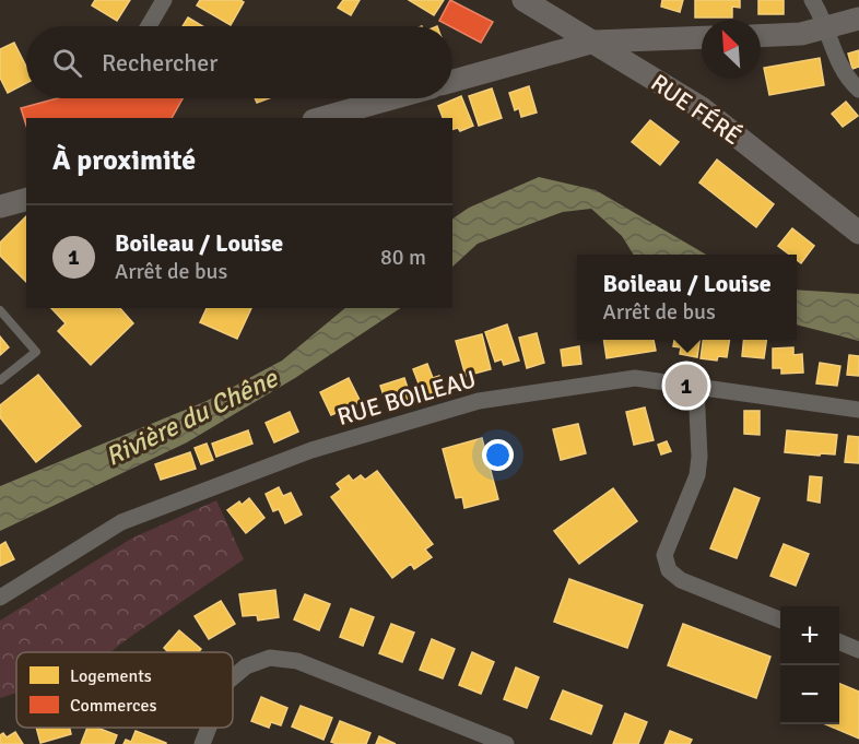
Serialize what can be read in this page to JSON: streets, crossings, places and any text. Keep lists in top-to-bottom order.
{
  "streets": {
    "street": ["RUE FÉRÉ", "RUE BOILEAU"]
  },
  "water": ["Rivière du Chêne"],
  "legend": ["Logements", "Commerces"],
  "north": "top left",
  "page": {
    "search": "Rechercher",
    "heading": "À proximité",
    "list": [
      {
        "mark": "1",
        "name": "Boileau / Louise",
        "note": "Arrêt de bus",
        "value": "80 m"
      }
    ],
    "popup": ["Boileau / Louise", "Arrêt de bus"],
    "pins": "1",
    "map_buttons": ["+", "−"]
  }
}
